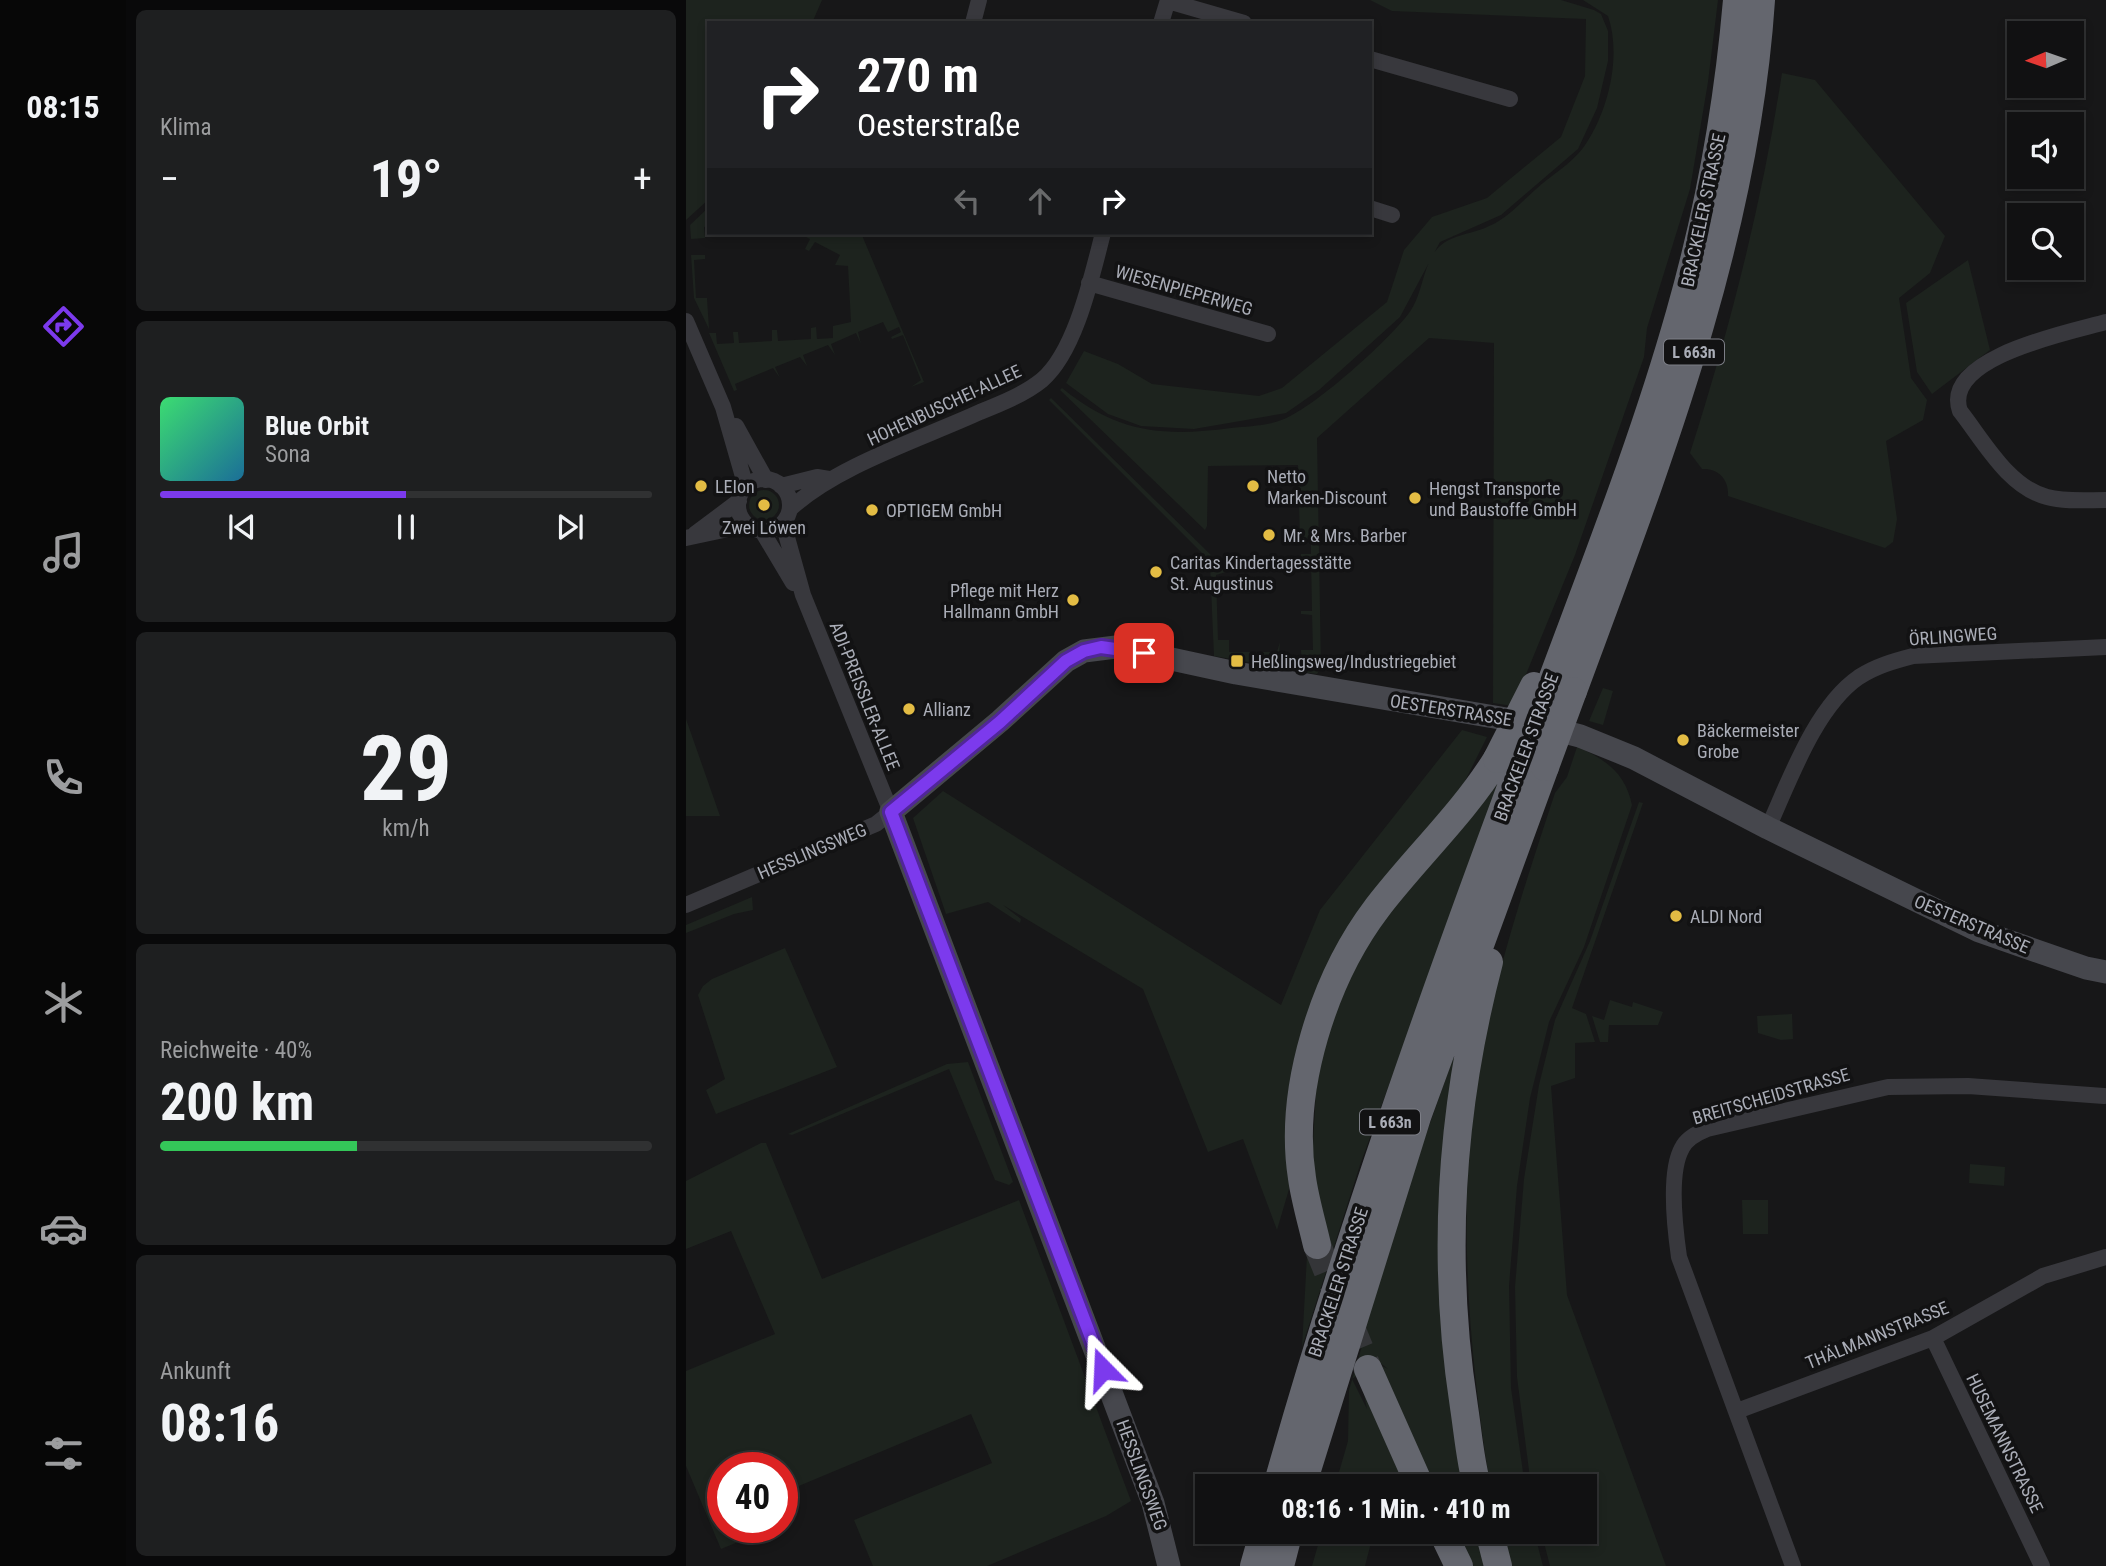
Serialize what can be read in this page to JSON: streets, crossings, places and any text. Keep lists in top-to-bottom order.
{
  "streets": {
    "highway": ["BRACKELER STRASSE", "L 663n"],
    "street": [
      "WIESENPIEPERWEG",
      "HOHENBUSCHEI-ALLEE",
      "ÖRLINGWEG",
      "ADI-PREISSLER-ALLEE",
      "OESTERSTRASSE",
      "HESSLINGSWEG",
      "BREITSCHEIDSTRASSE",
      "THÄLMANNSTRASSE",
      "HUSEMANNSTRASSE"
    ]
  },
  "crossings": [
    ["WIESENPIEPERWEG", "HOHENBUSCHEI-ALLEE"],
    ["HOHENBUSCHEI-ALLEE", "ADI-PREISSLER-ALLEE"],
    ["ÖRLINGWEG", "OESTERSTRASSE"],
    ["ADI-PREISSLER-ALLEE", "OESTERSTRASSE"],
    ["ADI-PREISSLER-ALLEE", "HESSLINGSWEG"],
    ["OESTERSTRASSE", "HESSLINGSWEG"],
    ["BREITSCHEIDSTRASSE", "THÄLMANNSTRASSE"],
    ["THÄLMANNSTRASSE", "HUSEMANNSTRASSE"]
  ],
  "places": {
    "other": [
      "LEIon",
      "Netto Marken-Discount",
      "Hengst Transporte und Baustoffe GmbH",
      "Zwei Löwen",
      "OPTIGEM GmbH",
      "Mr. & Mrs. Barber",
      "Caritas Kindertagesstätte St. Augustinus",
      "Pflege mit Herz Hallmann GmbH",
      "Allianz",
      "Bäckermeister Grobe",
      "ALDI Nord"
    ],
    "transit": ["Heßlingsweg/Industriegebiet"]
  },
  "north": "left",
  "page": {
    "tabs": "08:15",
    "tile": [
      "Klima",
      ["29", "km/h"],
      ["Reichweite · 40%", "200 km"],
      ["Ankunft", "08:16"]
    ],
    "turn": ["270 m", "Oesterstraße"],
    "heat": ["−", "19°", "+"],
    "song": ["Blue Orbit", "Sona"],
    "limit": "40",
    "trip": "08:16 · 1 Min. · 410 m"
  }
}
